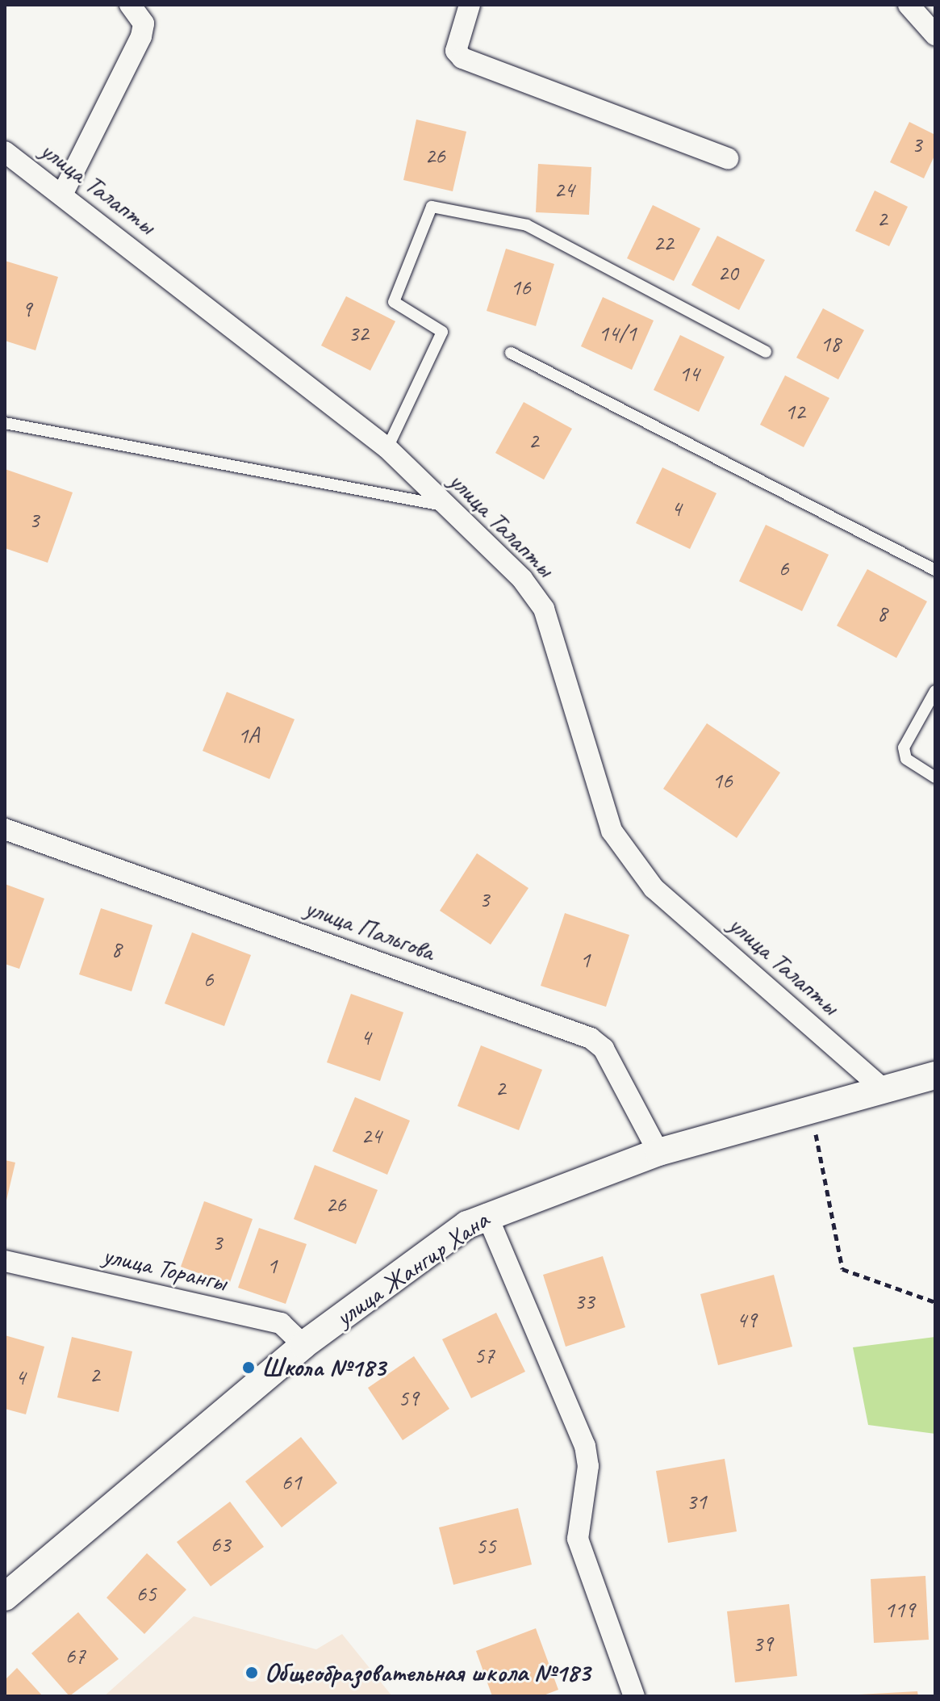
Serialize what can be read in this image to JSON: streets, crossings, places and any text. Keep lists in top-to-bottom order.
{
  "streets": {
    "street": [
      "улица Талапты",
      "улица Пальгова",
      "улица Торангы",
      "улица Жангир Хана"
    ]
  },
  "crossings": [
    ["улица Талапты", "улица Жангир Хана"],
    ["улица Пальгова", "улица Жангир Хана"],
    ["улица Торангы", "улица Жангир Хана"]
  ],
  "places": ["Школа №183", "Общеобразовательная школа №183"],
  "house_numbers": [
    "3",
    "26",
    "24",
    "2",
    "22",
    "20",
    "16",
    "9",
    "32",
    "14/1",
    "18",
    "14",
    "12",
    "2",
    "4",
    "3",
    "6",
    "8",
    "1А",
    "16",
    "3",
    "8",
    "1",
    "6",
    "4",
    "2",
    "24",
    "26",
    "3",
    "1",
    "33",
    "49",
    "57",
    "2",
    "4",
    "59",
    "61",
    "31",
    "63",
    "55",
    "65",
    "119",
    "39",
    "67"
  ]
}
